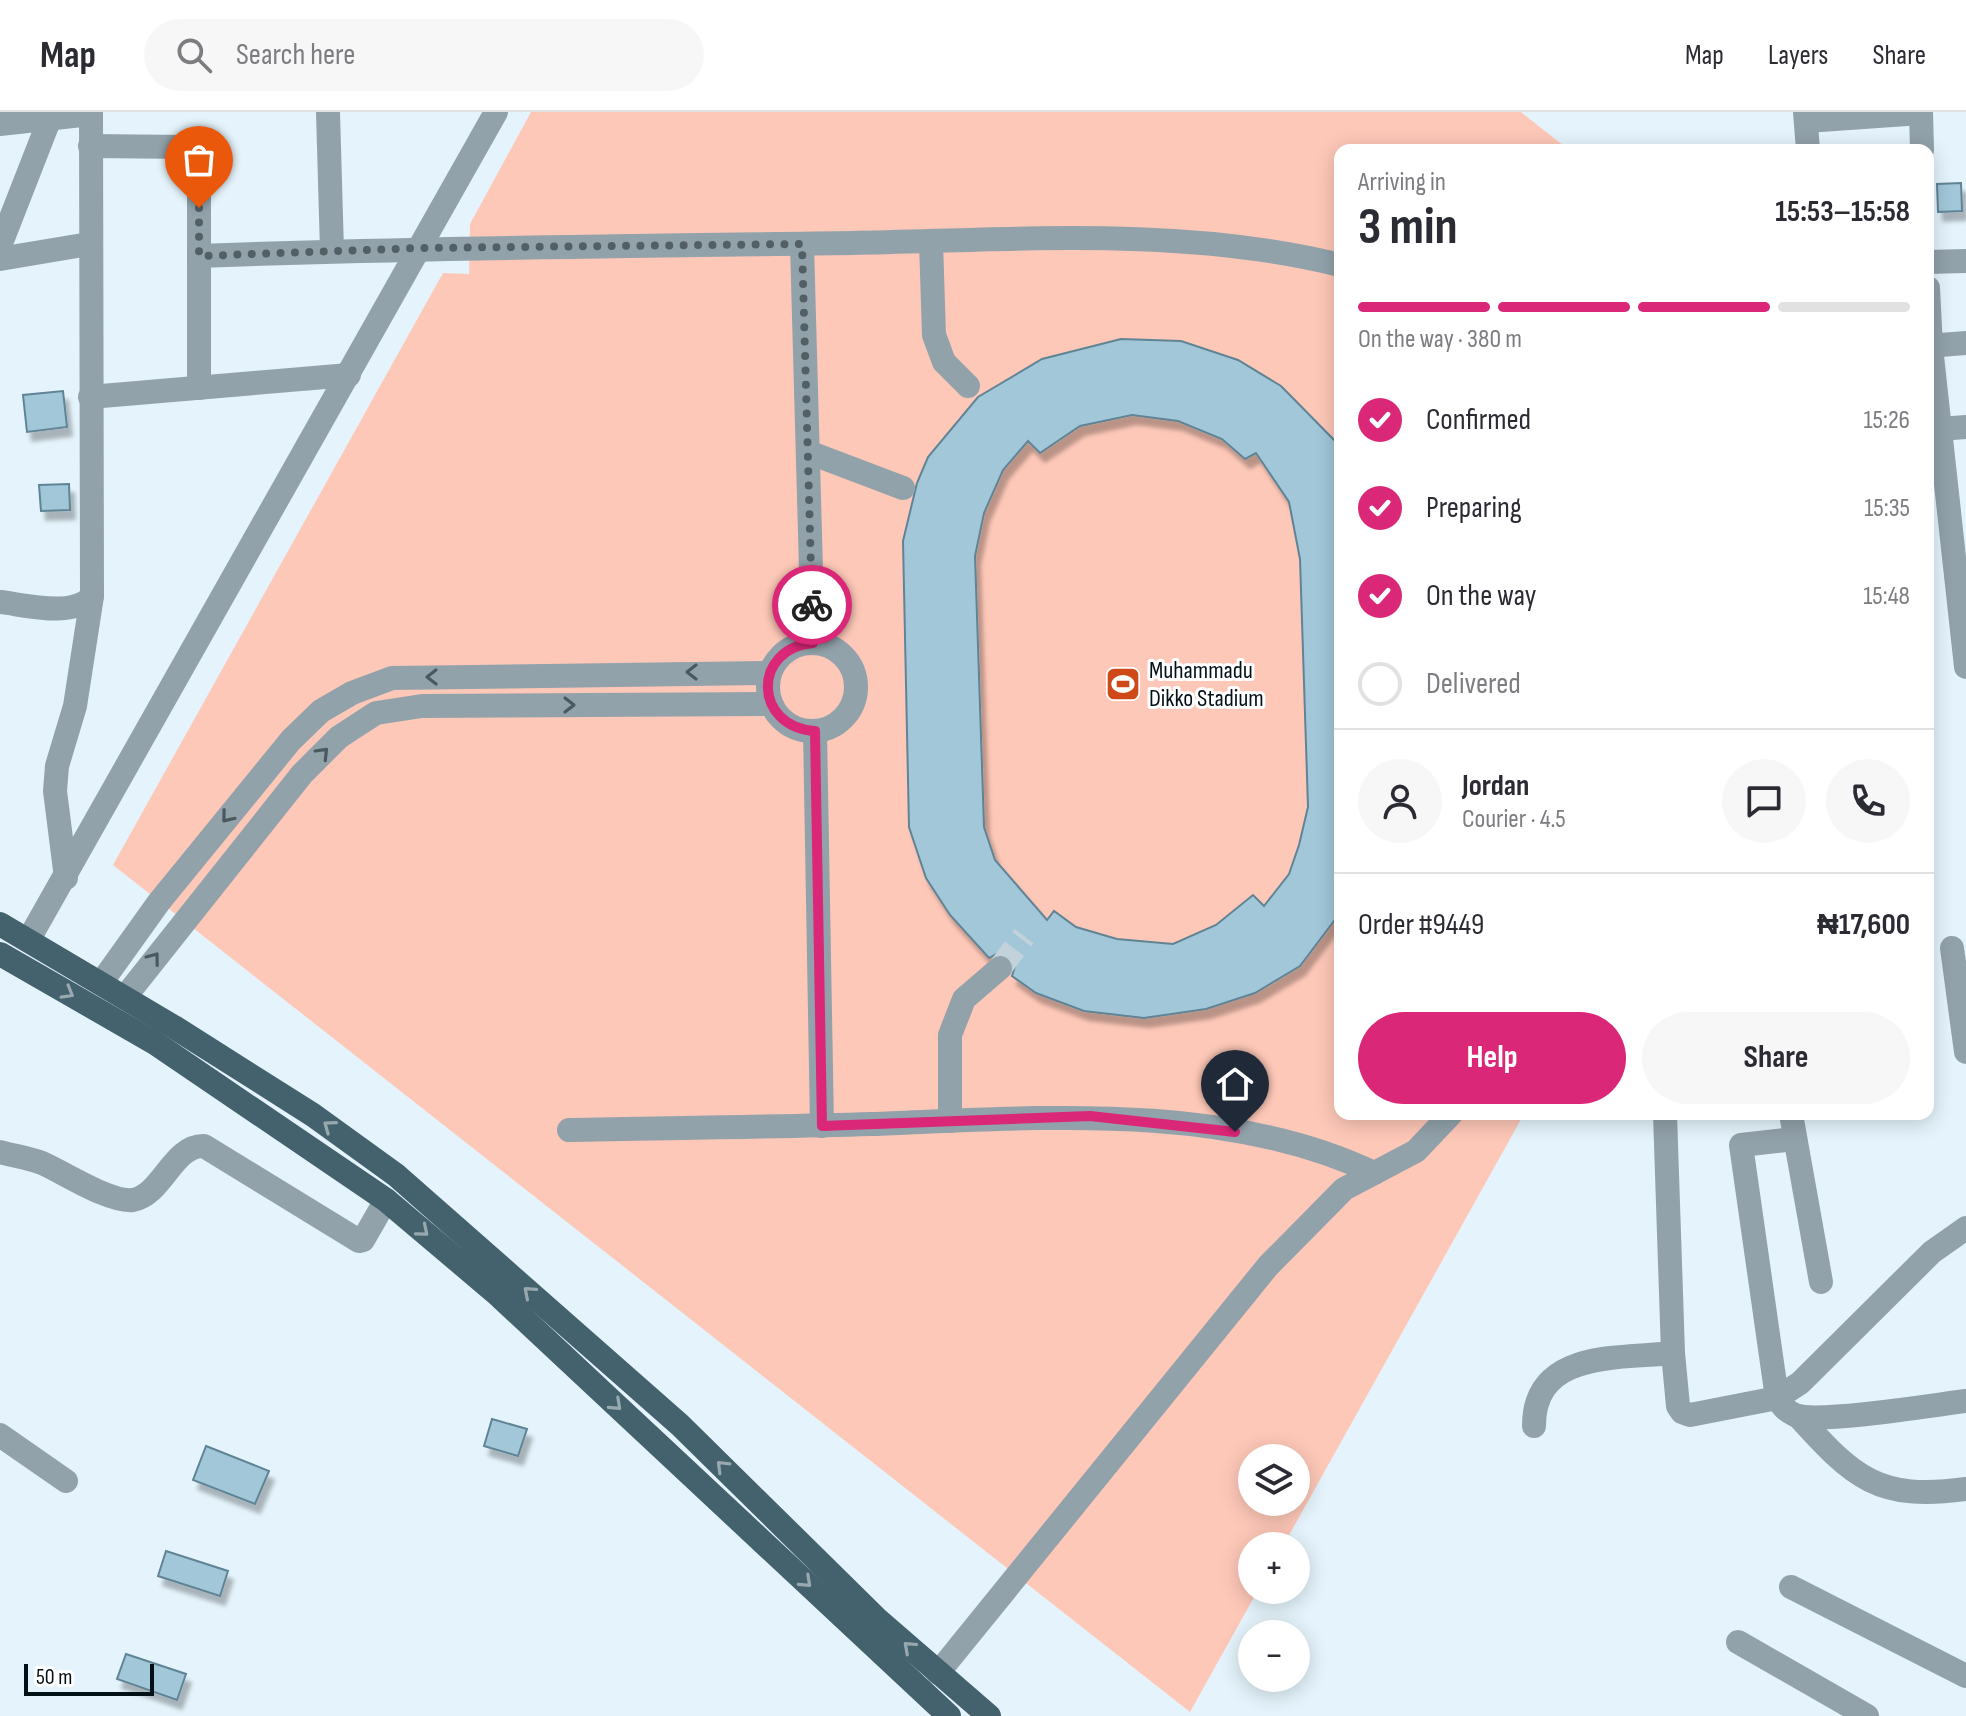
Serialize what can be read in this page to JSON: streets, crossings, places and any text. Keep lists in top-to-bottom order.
{
  "places": {
    "sports": ["Muhammadu Dikko Stadium"]
  },
  "scale_bar": "50 m",
  "page": {
    "header": "Map",
    "search": "Search here",
    "nav": ["Map", "Layers", "Share"],
    "heading": ["3 min", "Arriving in", "15:53–15:58"],
    "panel": [
      "Jordan",
      "Courier · 4.5",
      "Order #9449",
      "₦17,600"
    ],
    "bar": "On the way · 380 m",
    "list": [
      ["Confirmed", "15:26"],
      ["Preparing", "15:35"],
      ["On the way", "15:48"],
      "Delivered"
    ],
    "buttons": ["Help", "Share"],
    "map_buttons": ["+", "−"],
    "scale": "50 m"
  }
}
